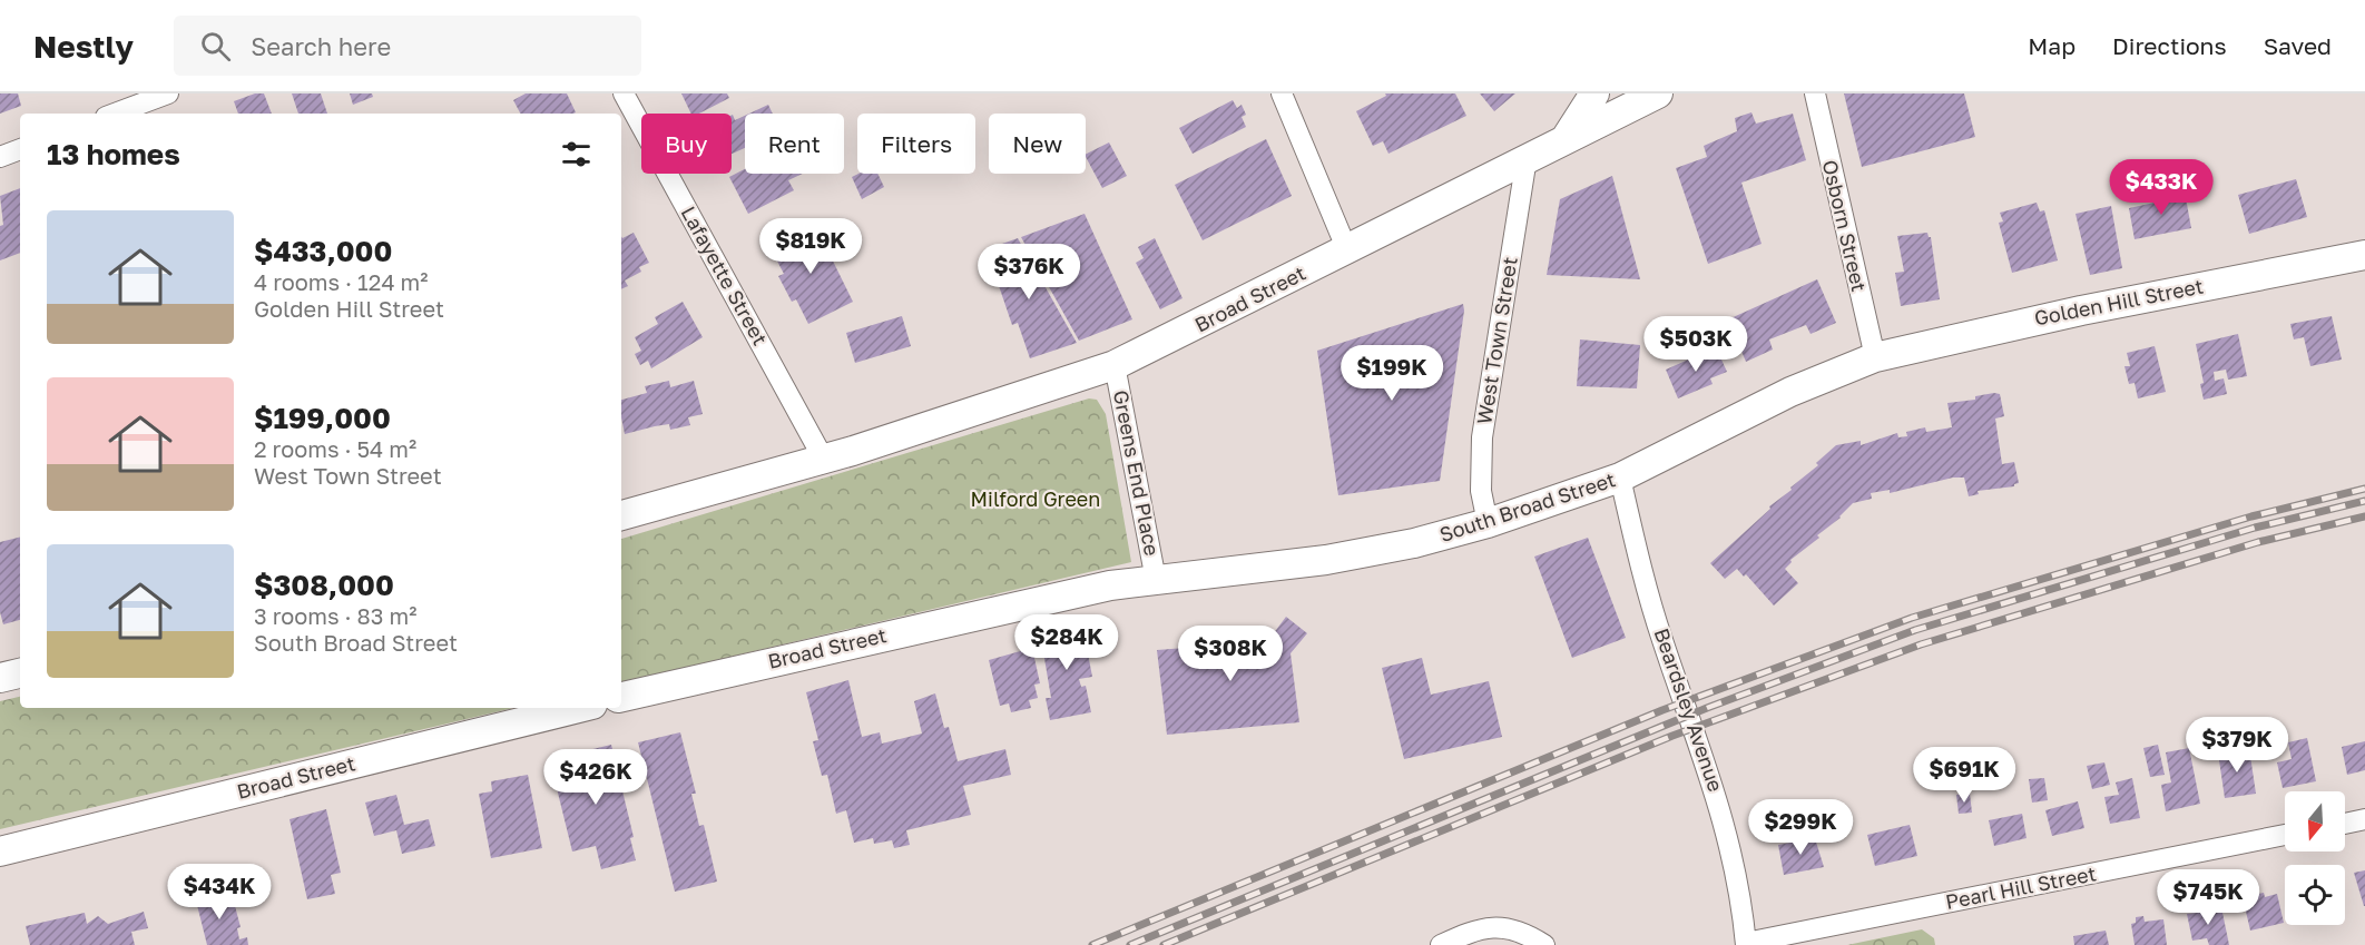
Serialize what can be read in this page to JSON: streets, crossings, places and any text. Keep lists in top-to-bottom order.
{
  "streets": {
    "main road": ["Broad Street", "Golden Hill Street", "South Broad Street"],
    "street": [
      "Osborn Street",
      "Lafayette Street",
      "West Town Street",
      "Greens End Place",
      "Beardsley Avenue",
      "Pearl Hill Street"
    ]
  },
  "crossings": [
    ["Osborn Street", "Golden Hill Street"],
    ["Osborn Street", "South Broad Street"],
    ["Lafayette Street", "Broad Street"],
    ["Broad Street", "West Town Street"],
    ["Broad Street", "Greens End Place"],
    ["Broad Street", "South Broad Street"],
    ["Golden Hill Street", "South Broad Street"],
    ["West Town Street", "South Broad Street"],
    ["Greens End Place", "South Broad Street"],
    ["South Broad Street", "Beardsley Avenue"],
    ["Beardsley Avenue", "Pearl Hill Street"]
  ],
  "parks": ["Milford Green"],
  "north": "bottom",
  "page": {
    "header": "Nestly",
    "search": "Search here",
    "nav": ["Map", "Directions", "Saved"],
    "chip": [
      "Buy",
      "Rent",
      "Filters",
      "New"
    ],
    "heading": "13 homes",
    "price": [
      "$433K",
      "$819K",
      "$376K",
      "$503K",
      "$199K",
      "$284K",
      "$308K",
      "$379K",
      "$691K",
      "$426K",
      "$299K",
      "$434K",
      "$745K"
    ],
    "list": [
      {
        "name": "$433,000",
        "note": "4 rooms · 124 m² · Golden Hill Street"
      },
      {
        "name": "$199,000",
        "note": "2 rooms · 54 m² · West Town Street"
      },
      {
        "name": "$308,000",
        "note": "3 rooms · 83 m² · South Broad Street"
      }
    ]
  }
}
